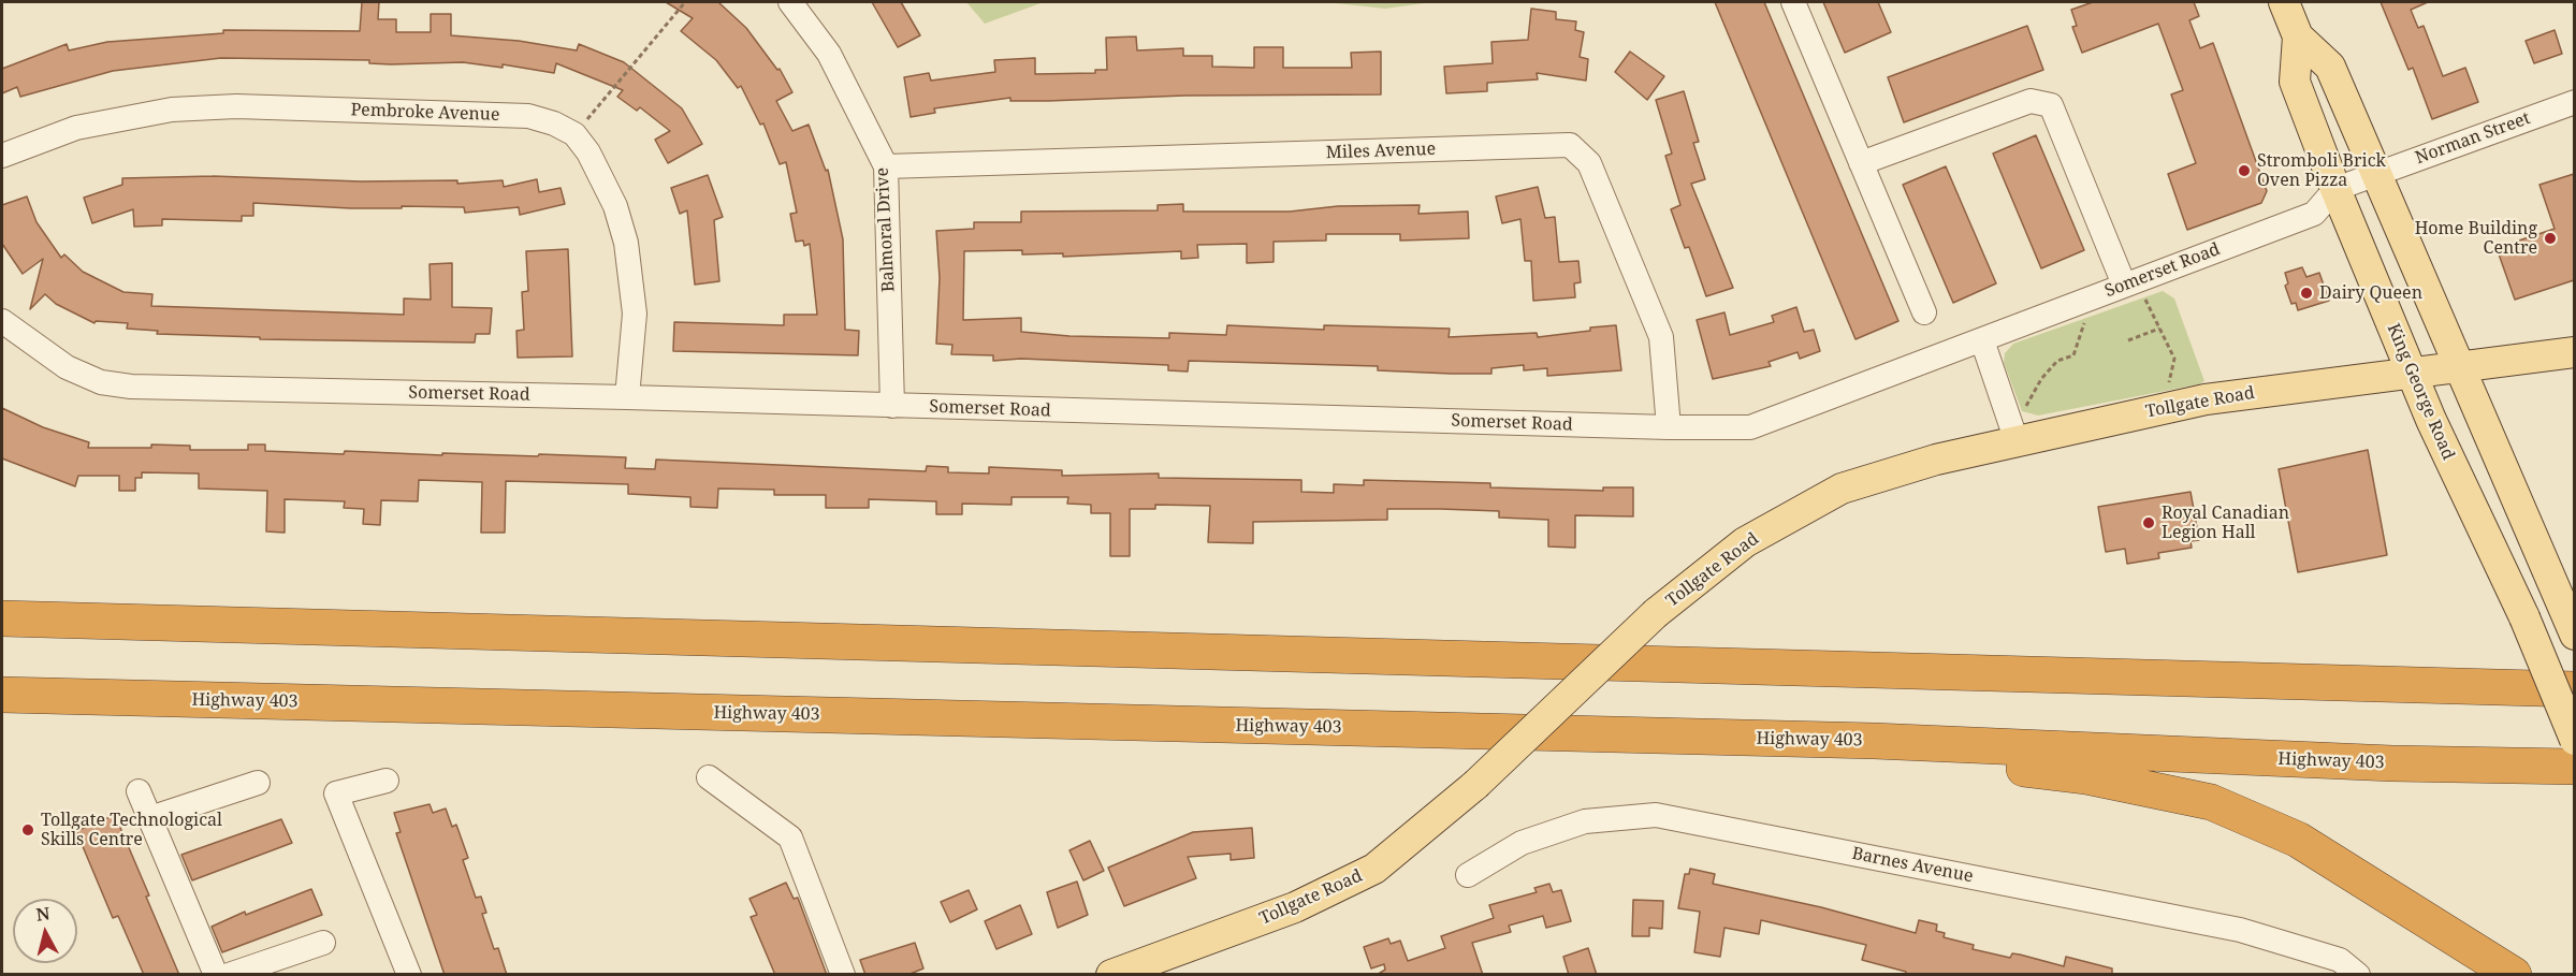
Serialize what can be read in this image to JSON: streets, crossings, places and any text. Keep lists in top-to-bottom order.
{
  "streets": {
    "highway": ["Highway 403"],
    "main road": ["King George Road", "Tollgate Road"],
    "street": [
      "Pembroke Avenue",
      "Norman Street",
      "Miles Avenue",
      "Balmoral Drive",
      "Somerset Road",
      "Barnes Avenue"
    ]
  },
  "crossings": [
    ["Norman Street", "Somerset Road"],
    ["Norman Street", "King George Road"],
    ["Miles Avenue", "Balmoral Drive"],
    ["Miles Avenue", "Somerset Road"],
    ["Balmoral Drive", "Somerset Road"],
    ["Somerset Road", "King George Road"],
    ["King George Road", "Tollgate Road"]
  ],
  "places": [
    "Stromboli Brick Oven Pizza",
    "Home Building Centre",
    "Dairy Queen",
    "Royal Canadian Legion Hall",
    "Tollgate Technological Skills Centre"
  ],
  "north": "top"
}
